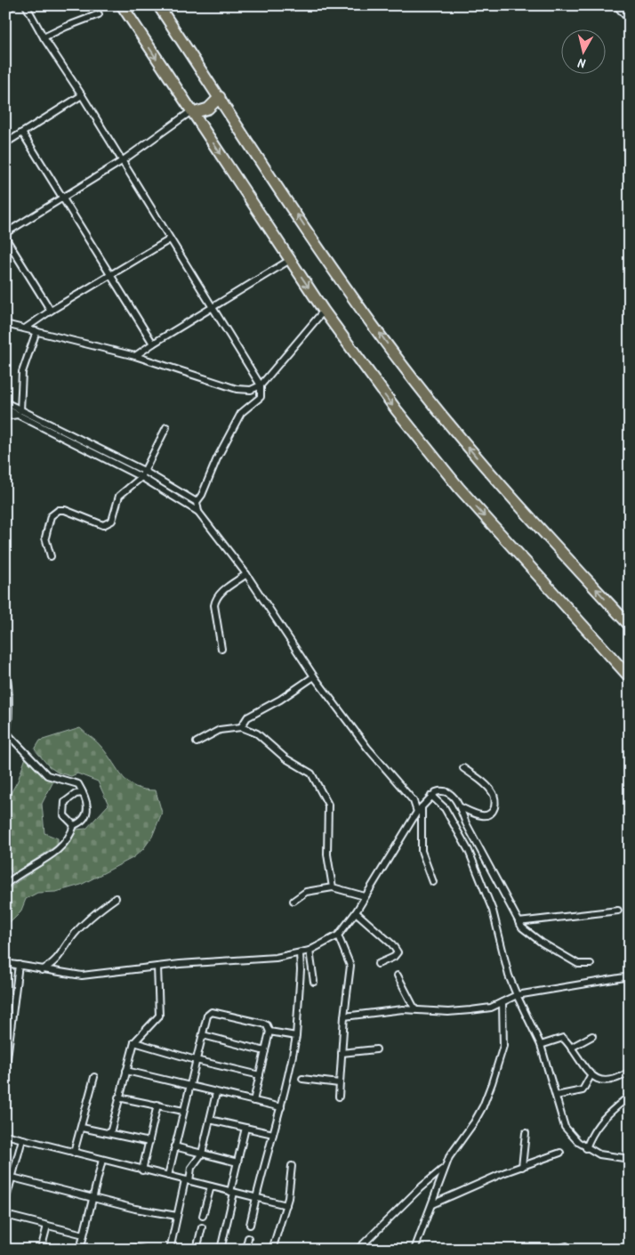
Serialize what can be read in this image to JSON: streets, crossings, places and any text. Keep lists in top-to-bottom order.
{
  "north": "bottom"
}
